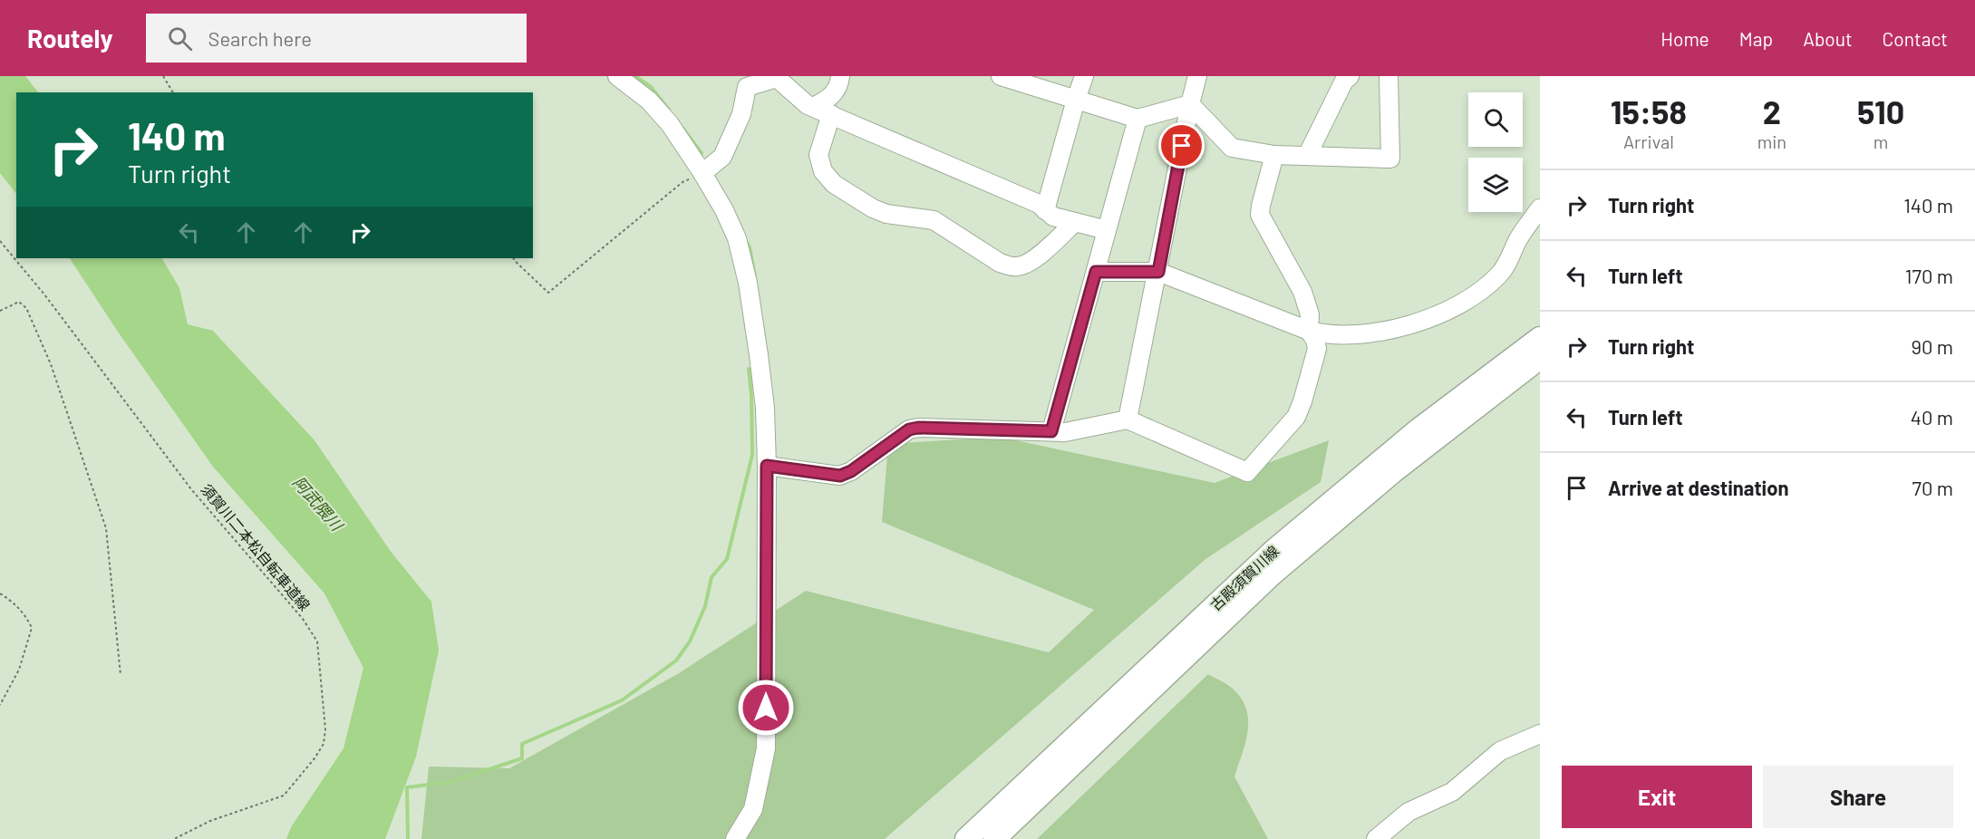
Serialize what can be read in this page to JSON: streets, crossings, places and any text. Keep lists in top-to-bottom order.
{
  "streets": {
    "main road": ["古殿須賀川線"],
    "path": ["須賀川二本松自転車道線"]
  },
  "water": ["阿武隈川"],
  "page": {
    "header": "Routely",
    "search": "Search here",
    "nav": [
      "Home",
      "Map",
      "About",
      "Contact"
    ],
    "eta": [
      "15:58",
      "Arrival",
      "2",
      "min",
      "510",
      "m"
    ],
    "turn": ["140 m", "Turn right"],
    "list": [
      {
        "name": "Turn right",
        "value": "140 m"
      },
      {
        "name": "Turn left",
        "value": "170 m"
      },
      {
        "name": "Turn right",
        "value": "90 m"
      },
      {
        "name": "Turn left",
        "value": "40 m"
      },
      {
        "name": "Arrive at destination",
        "value": "70 m"
      }
    ],
    "buttons": ["Exit", "Share"]
  }
}
